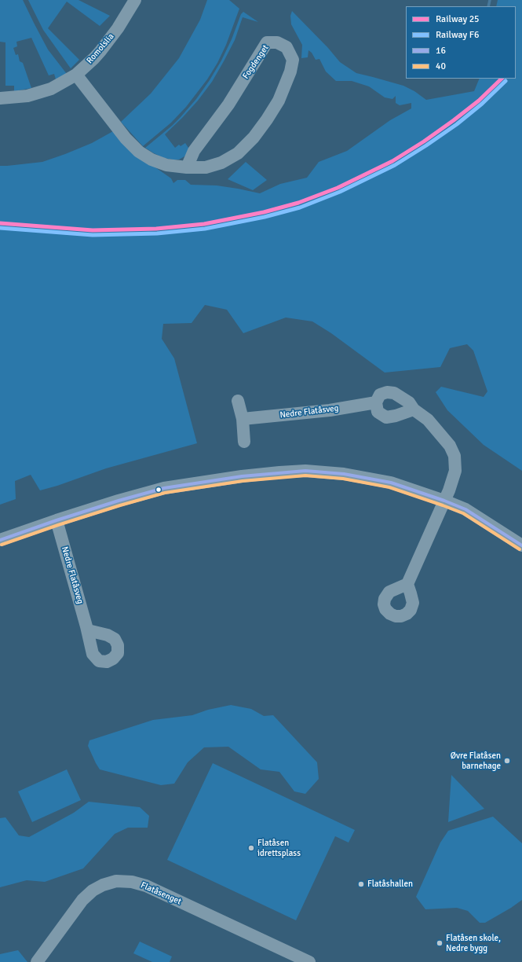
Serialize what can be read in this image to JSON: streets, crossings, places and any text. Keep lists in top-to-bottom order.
{
  "streets": {
    "street": [
      "Romolslia",
      "Fogdenget",
      "Nedre Flatåsveg",
      "Flatåsenget"
    ]
  },
  "crossings": [
    ["Romolslia", "Fogdenget"]
  ],
  "places": [
    "Øvre Flatåsen barnehage",
    "Flatåsen idrettsplass",
    "Flatåshallen",
    "Flatåsen skole, Nedre bygg"
  ],
  "lines": [
    "rail line 25",
    "rail line F6",
    "transit line 16",
    "transit line 40"
  ],
  "legend": [
    "Railway 25",
    "Railway F6",
    "16",
    "40"
  ]
}
